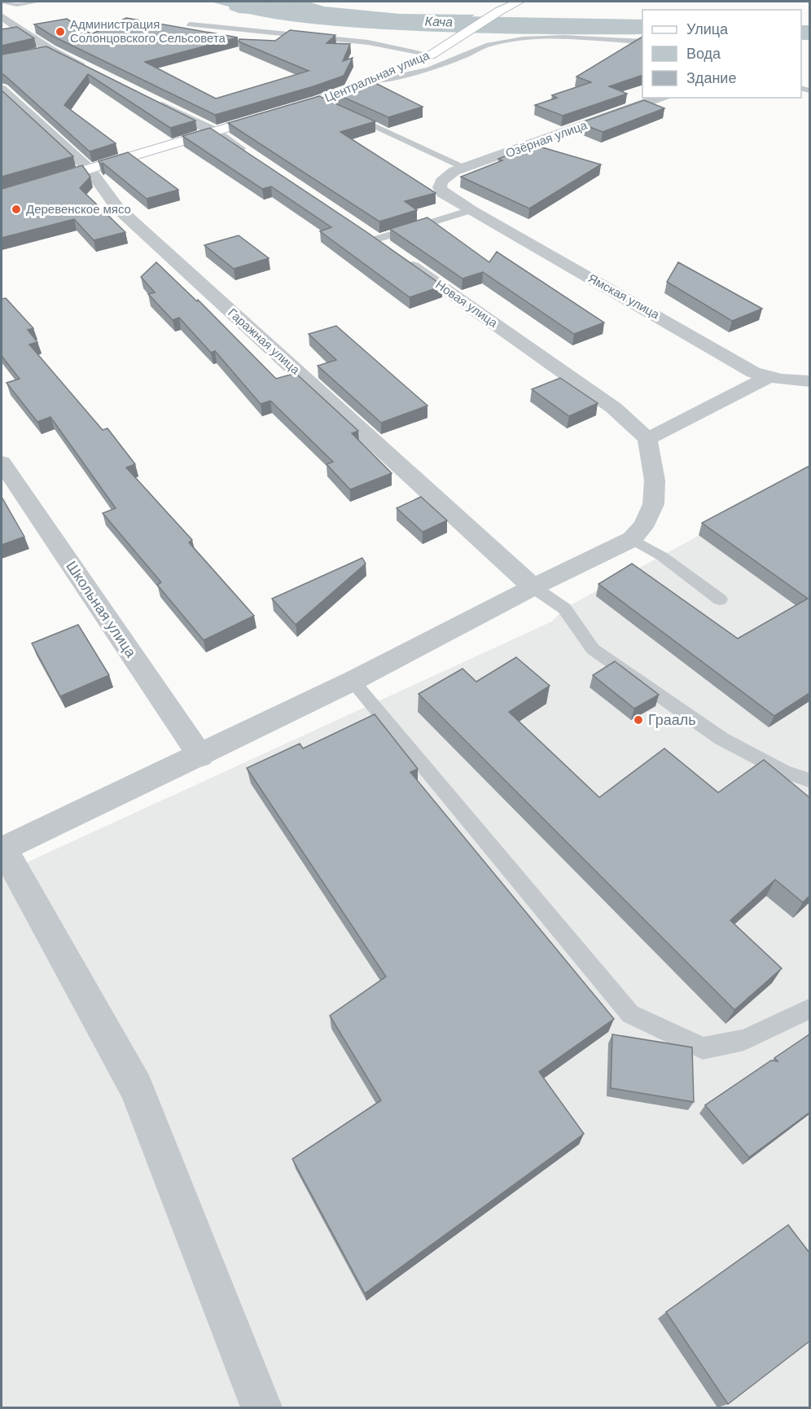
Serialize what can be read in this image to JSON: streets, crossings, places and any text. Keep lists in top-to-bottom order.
{
  "streets": {
    "street": [
      "Центральная улица",
      "Озёрная улица",
      "Ямская улица",
      "Новая улица",
      "Гаражная улица",
      "Школьная улица"
    ]
  },
  "crossings": [
    ["Центральная улица", "Гаражная улица"],
    ["Озёрная улица", "Ямская улица"]
  ],
  "water": ["Кача"],
  "places": ["Администрация Солонцовского Сельсовета", "Деревенское мясо", "Грааль"],
  "legend": ["Улица", "Вода", "Здание"]
}
